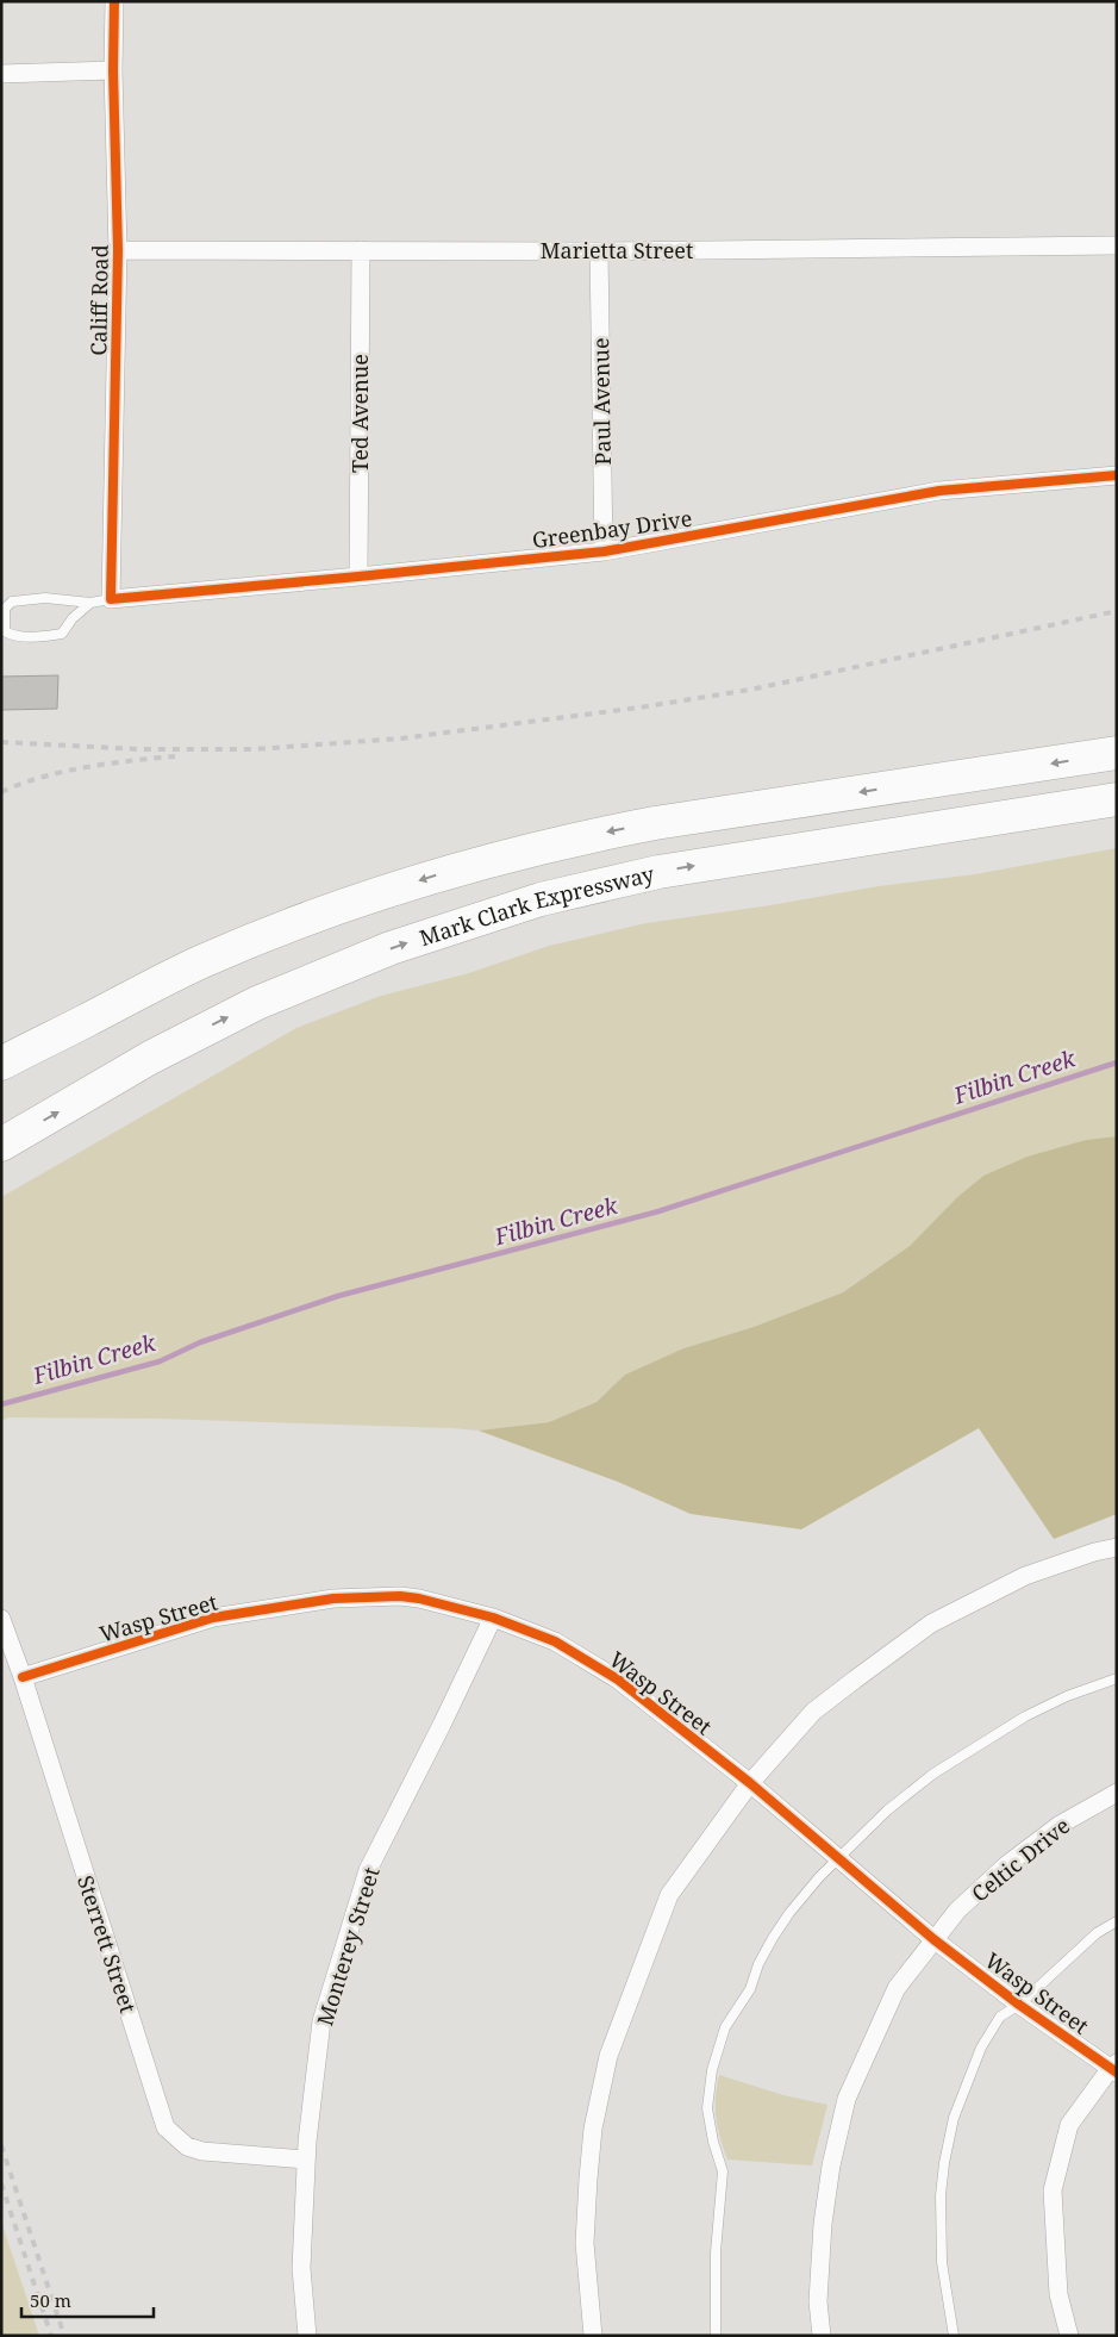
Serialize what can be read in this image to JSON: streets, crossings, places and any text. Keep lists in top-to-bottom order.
{
  "streets": {
    "highway": ["Mark Clark Expressway"],
    "street": [
      "Marietta Street",
      "Califf Road",
      "Paul Avenue",
      "Ted Avenue",
      "Greenbay Drive",
      "Wasp Street",
      "Celtic Drive",
      "Sterrett Street",
      "Monterey Street"
    ]
  },
  "crossings": [
    ["Marietta Street", "Califf Road"],
    ["Marietta Street", "Paul Avenue"],
    ["Marietta Street", "Ted Avenue"],
    ["Califf Road", "Greenbay Drive"],
    ["Paul Avenue", "Greenbay Drive"],
    ["Ted Avenue", "Greenbay Drive"],
    ["Wasp Street", "Celtic Drive"],
    ["Wasp Street", "Sterrett Street"],
    ["Wasp Street", "Monterey Street"],
    ["Sterrett Street", "Monterey Street"]
  ],
  "water": ["Filbin Creek"],
  "scale_bar": "50 m"
}
